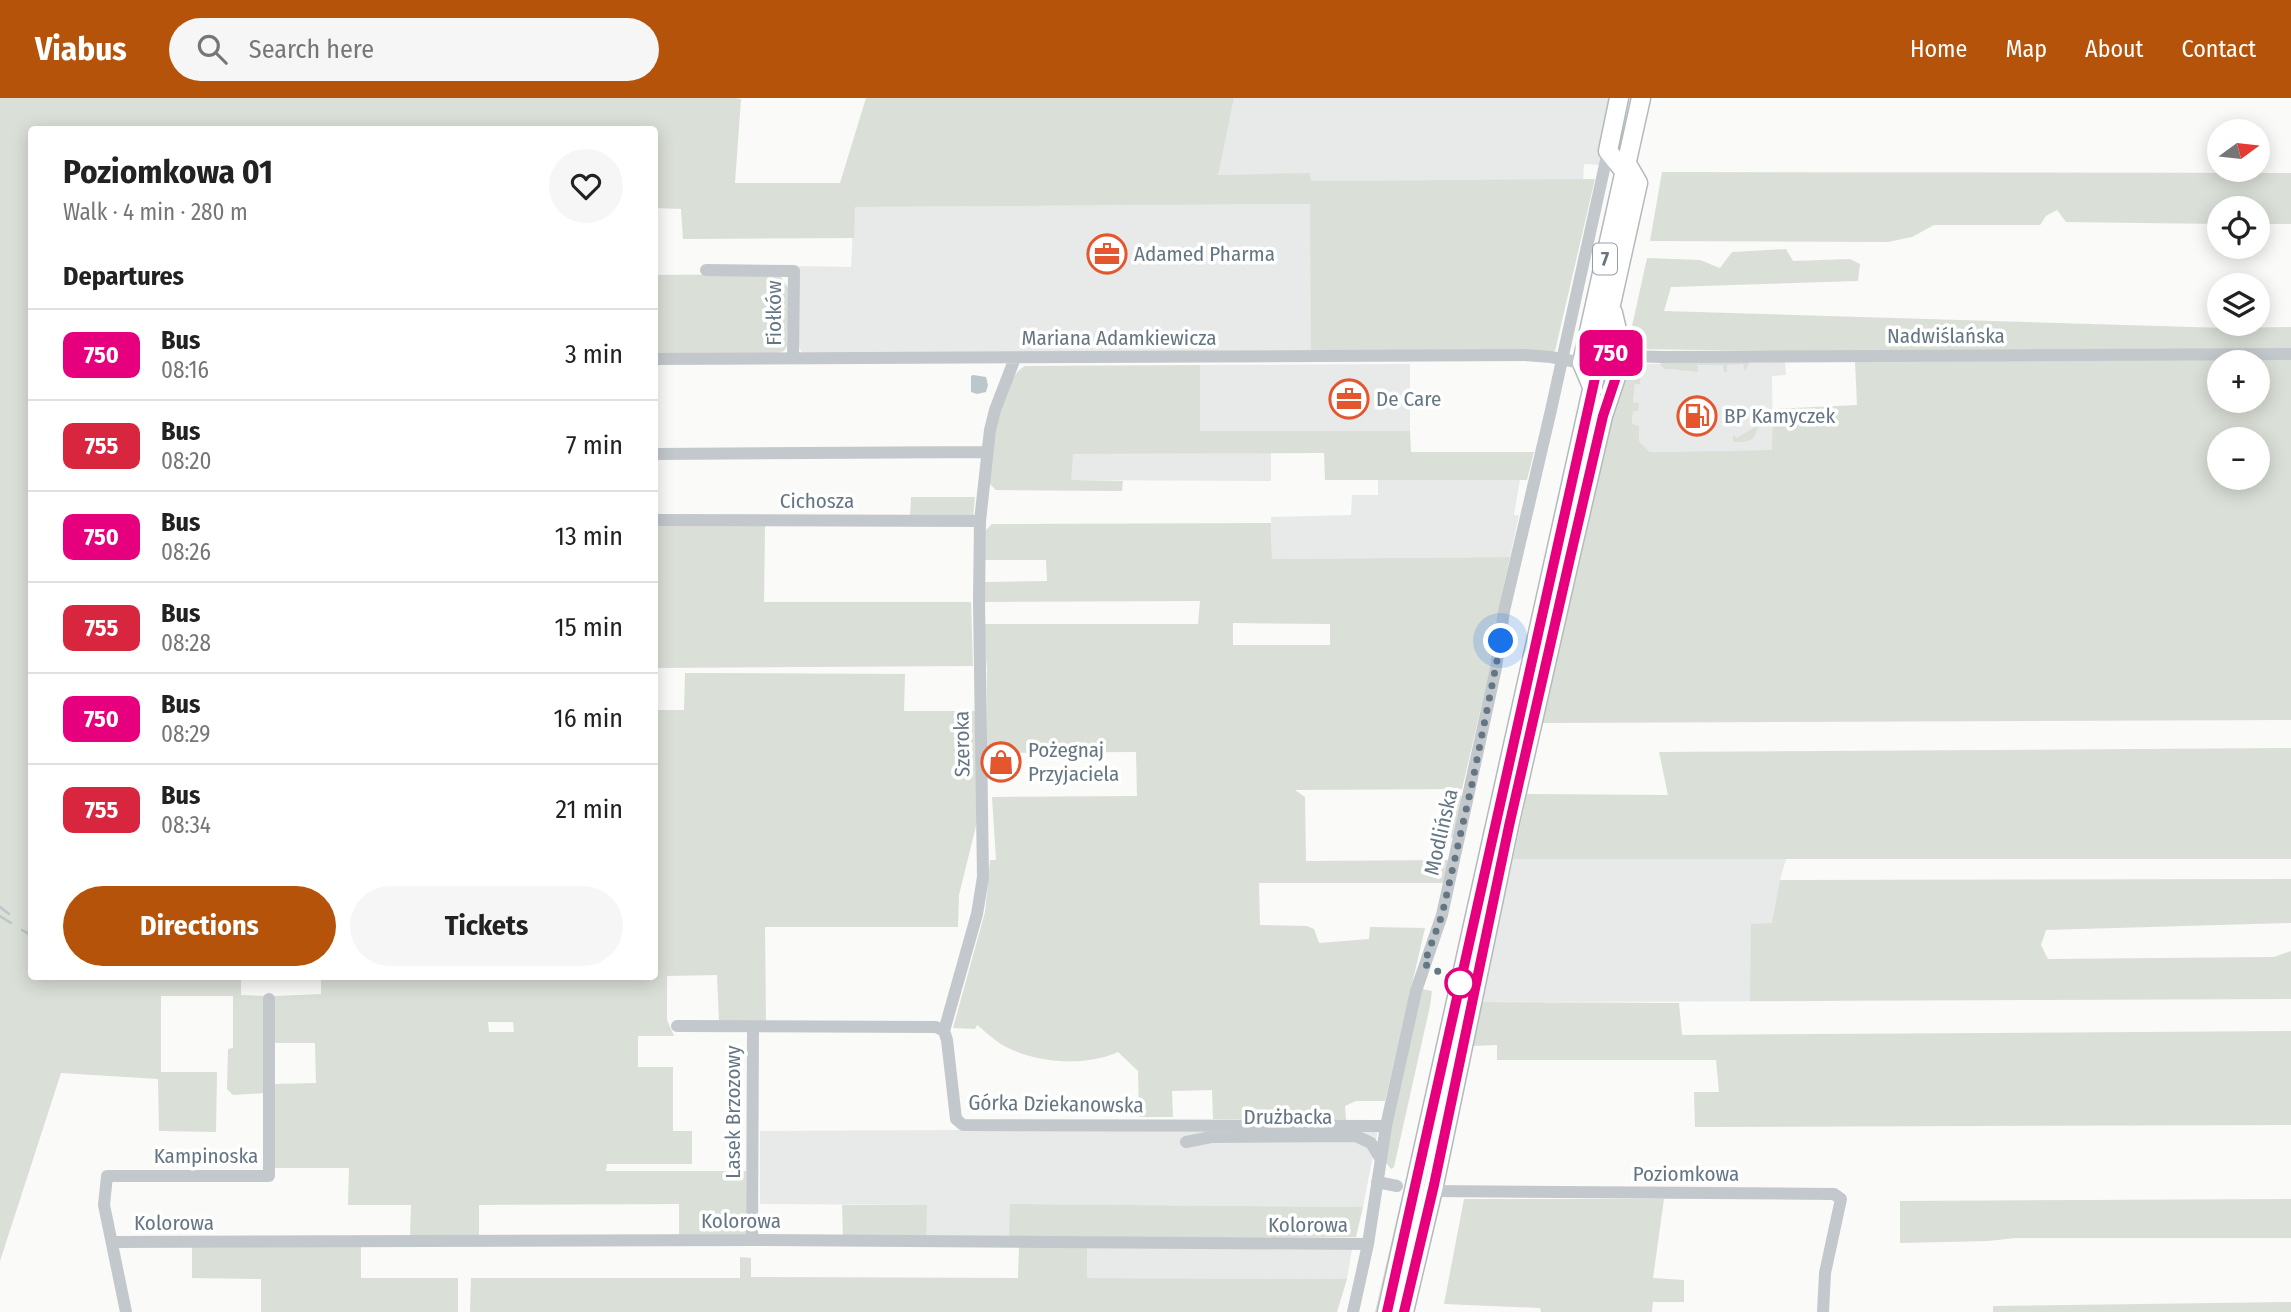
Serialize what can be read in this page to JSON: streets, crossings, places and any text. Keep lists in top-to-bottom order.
{
  "streets": {
    "highway": ["7"],
    "street": [
      "Fiołków",
      "Nadwiślańska",
      "Mariana Adamkiewicza",
      "Cichosza",
      "Szeroka",
      "Modlińska",
      "Górka Dziekanowska",
      "Lasek Brzozowy",
      "Drużbacka",
      "Kampinoska",
      "Poziomkowa",
      "Kolorowa"
    ]
  },
  "crossings": [
    ["7", "Nadwiślańska"],
    ["7", "Mariana Adamkiewicza"],
    ["7", "Poziomkowa"],
    ["Fiołków", "Mariana Adamkiewicza"],
    ["Mariana Adamkiewicza", "Szeroka"],
    ["Mariana Adamkiewicza", "Modlińska"],
    ["Cichosza", "Szeroka"],
    ["Szeroka", "Górka Dziekanowska"],
    ["Modlińska", "Górka Dziekanowska"],
    ["Modlińska", "Drużbacka"],
    ["Modlińska", "Kolorowa"],
    ["Lasek Brzozowy", "Kolorowa"],
    ["Kampinoska", "Kolorowa"]
  ],
  "places": {
    "office": ["Adamed Pharma", "De Care"],
    "fuel station": ["BP Kamyczek"],
    "shop": ["Pożegnaj Przyjaciela"]
  },
  "lines": ["bus line 750"],
  "north": "right",
  "page": {
    "header": "Viabus",
    "search": "Search here",
    "nav": [
      "Home",
      "Map",
      "About",
      "Contact"
    ],
    "on_map": "750",
    "map_buttons": ["+", "−"],
    "heading": [
      ["Poziomkowa 01", "Walk · 4 min · 280 m"],
      "Departures"
    ],
    "list": [
      {
        "mark": "750",
        "name": "Bus",
        "note": "08:16",
        "value": "3 min"
      },
      {
        "mark": "755",
        "name": "Bus",
        "note": "08:20",
        "value": "7 min"
      },
      {
        "mark": "750",
        "name": "Bus",
        "note": "08:26",
        "value": "13 min"
      },
      {
        "mark": "755",
        "name": "Bus",
        "note": "08:28",
        "value": "15 min"
      },
      {
        "mark": "750",
        "name": "Bus",
        "note": "08:29",
        "value": "16 min"
      },
      {
        "mark": "755",
        "name": "Bus",
        "note": "08:34",
        "value": "21 min"
      }
    ],
    "buttons": ["Directions", "Tickets"]
  }
}
